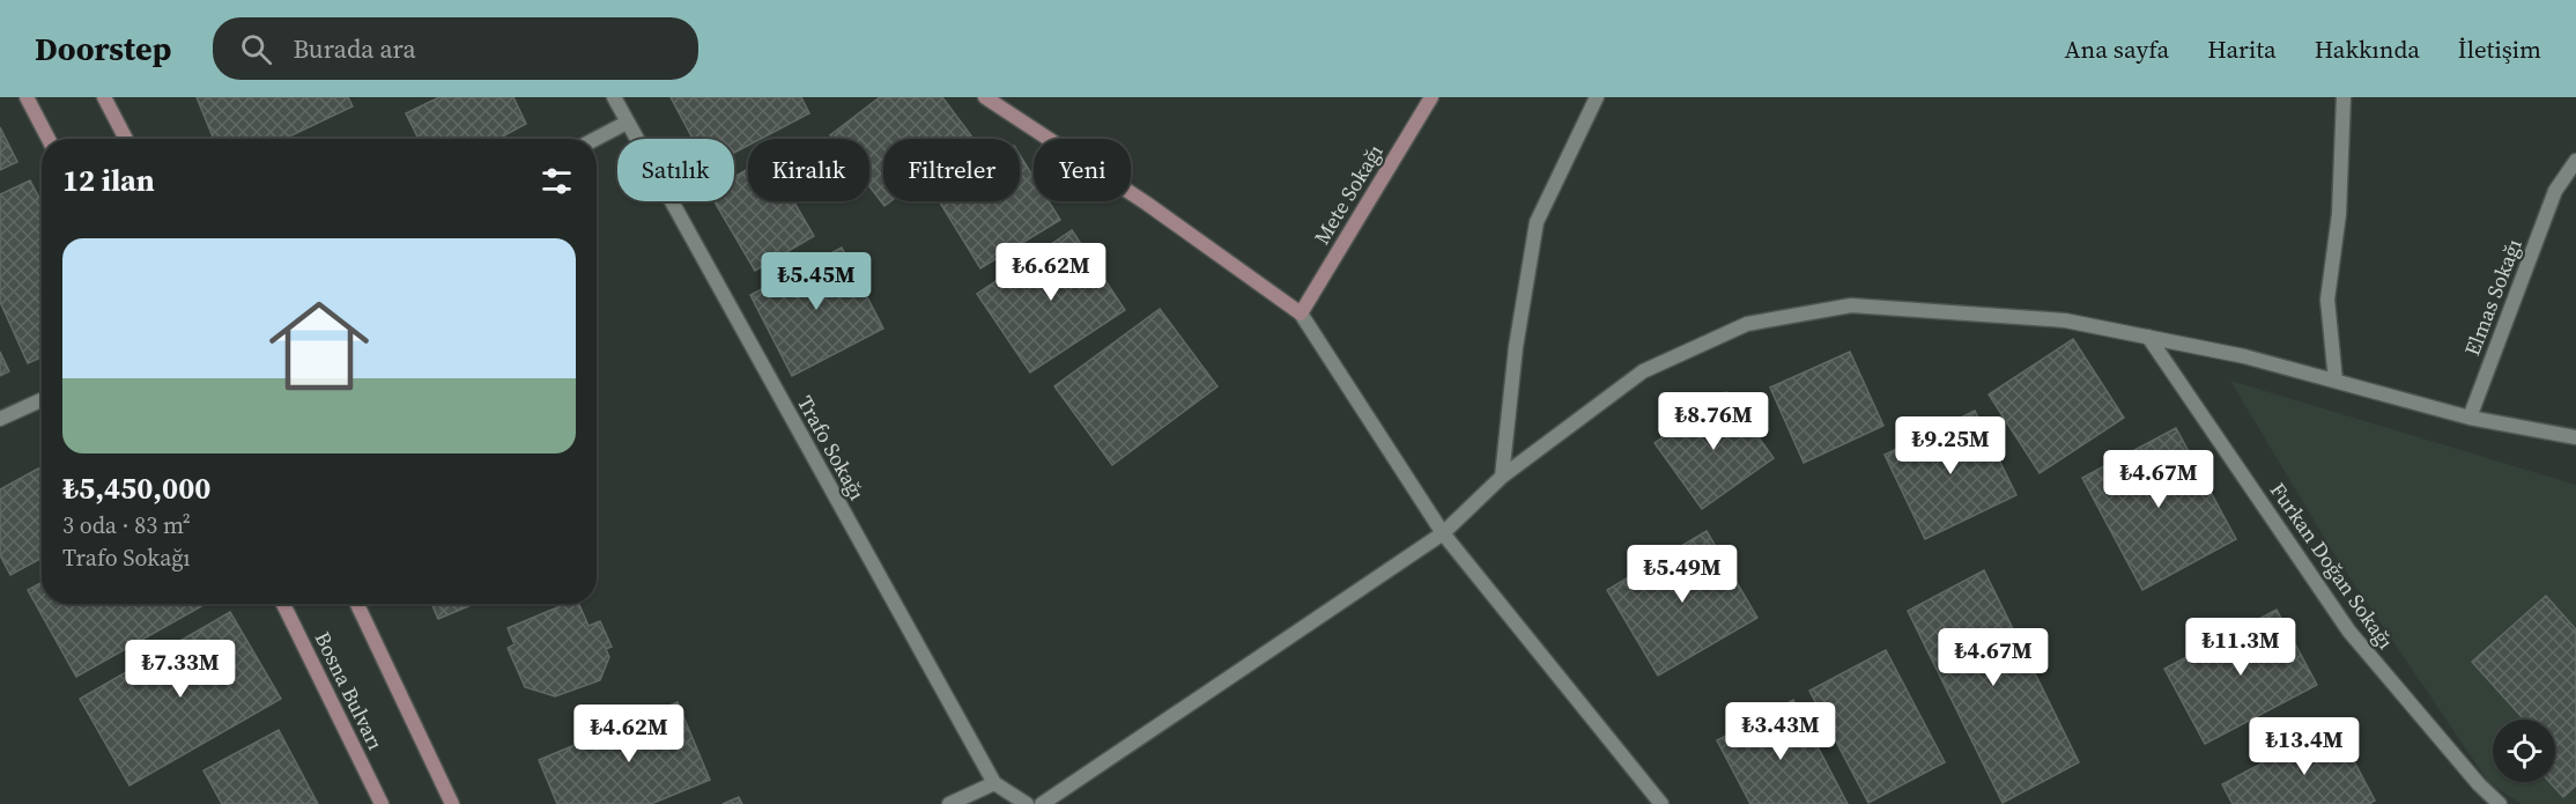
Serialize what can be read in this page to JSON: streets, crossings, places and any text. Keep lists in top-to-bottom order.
{
  "streets": {
    "main road": ["Mete Sokağı", "Bosna Bulvarı"],
    "street": ["Elmas Sokağı", "Trafo Sokağı", "Furkan Doğan Sokağı"]
  },
  "page": {
    "header": "Doorstep",
    "search": "Burada ara",
    "nav": [
      "Ana sayfa",
      "Harita",
      "Hakkında",
      "İletişim"
    ],
    "chip": [
      "Satılık",
      "Kiralık",
      "Filtreler",
      "Yeni"
    ],
    "heading": "12 ilan",
    "list": [
      {
        "name": "₺5,450,000",
        "note": "3 oda · 83 m² · Trafo Sokağı"
      }
    ],
    "price": [
      "₺6.62M",
      "₺5.45M",
      "₺8.76M",
      "₺9.25M",
      "₺4.67M",
      "₺5.49M",
      "₺11.3M",
      "₺4.67M",
      "₺7.33M",
      "₺3.43M",
      "₺4.62M",
      "₺13.4M"
    ]
  }
}
